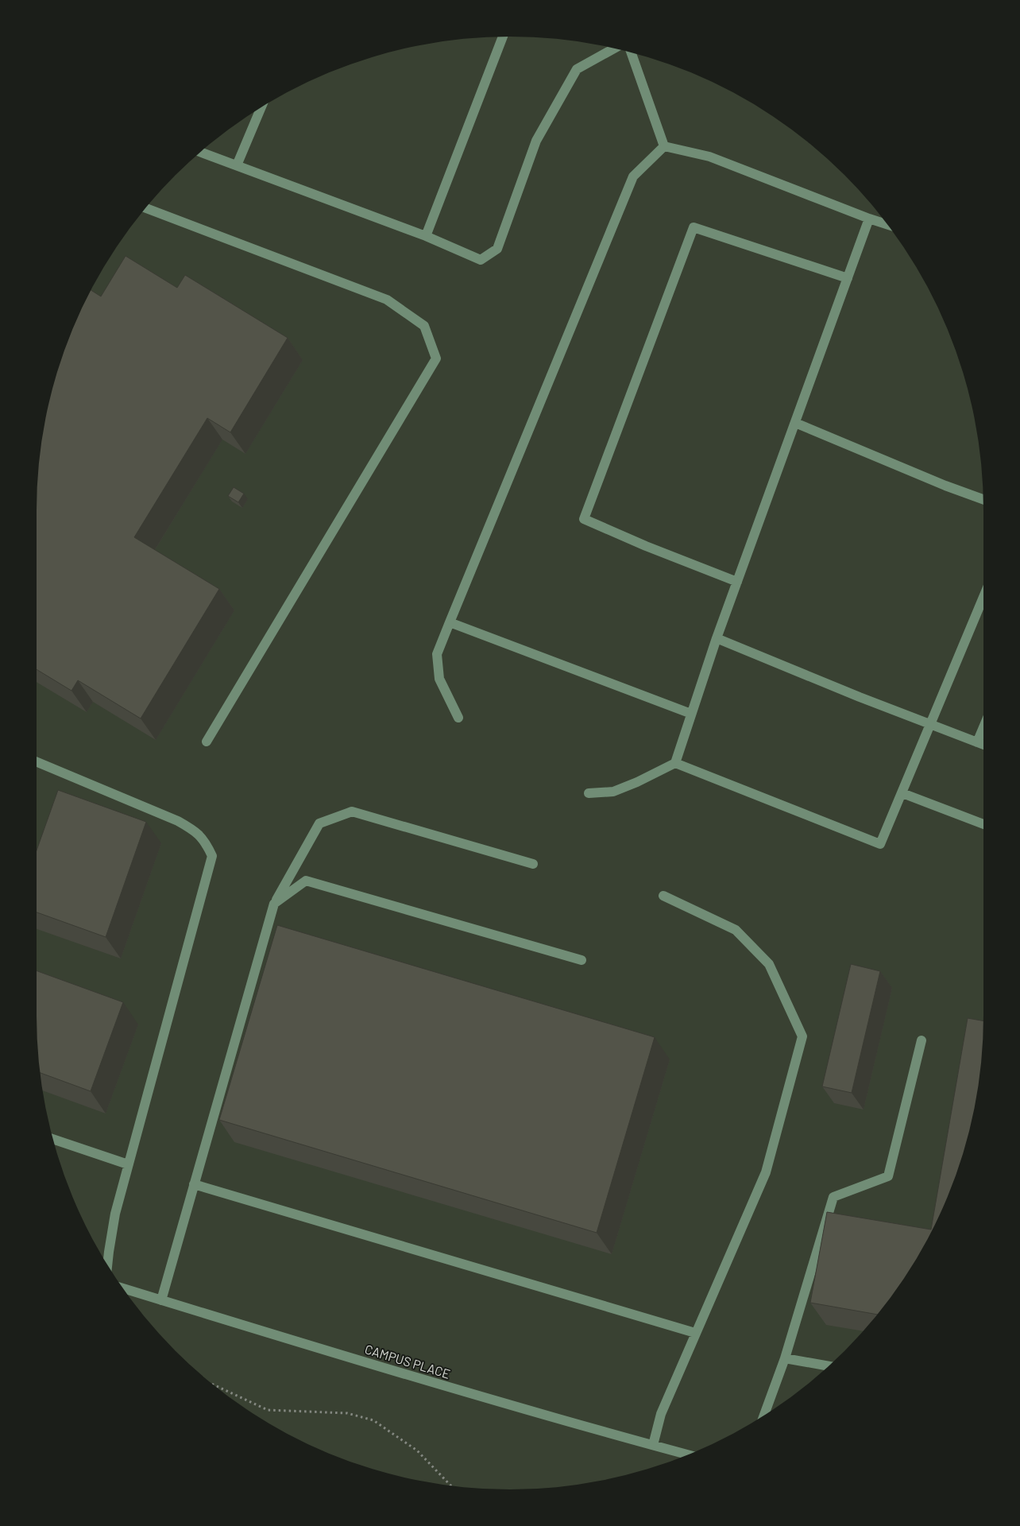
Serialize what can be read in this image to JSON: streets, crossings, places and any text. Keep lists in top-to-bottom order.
{
  "streets": {
    "street": ["CAMPUS PLACE"]
  }
}
